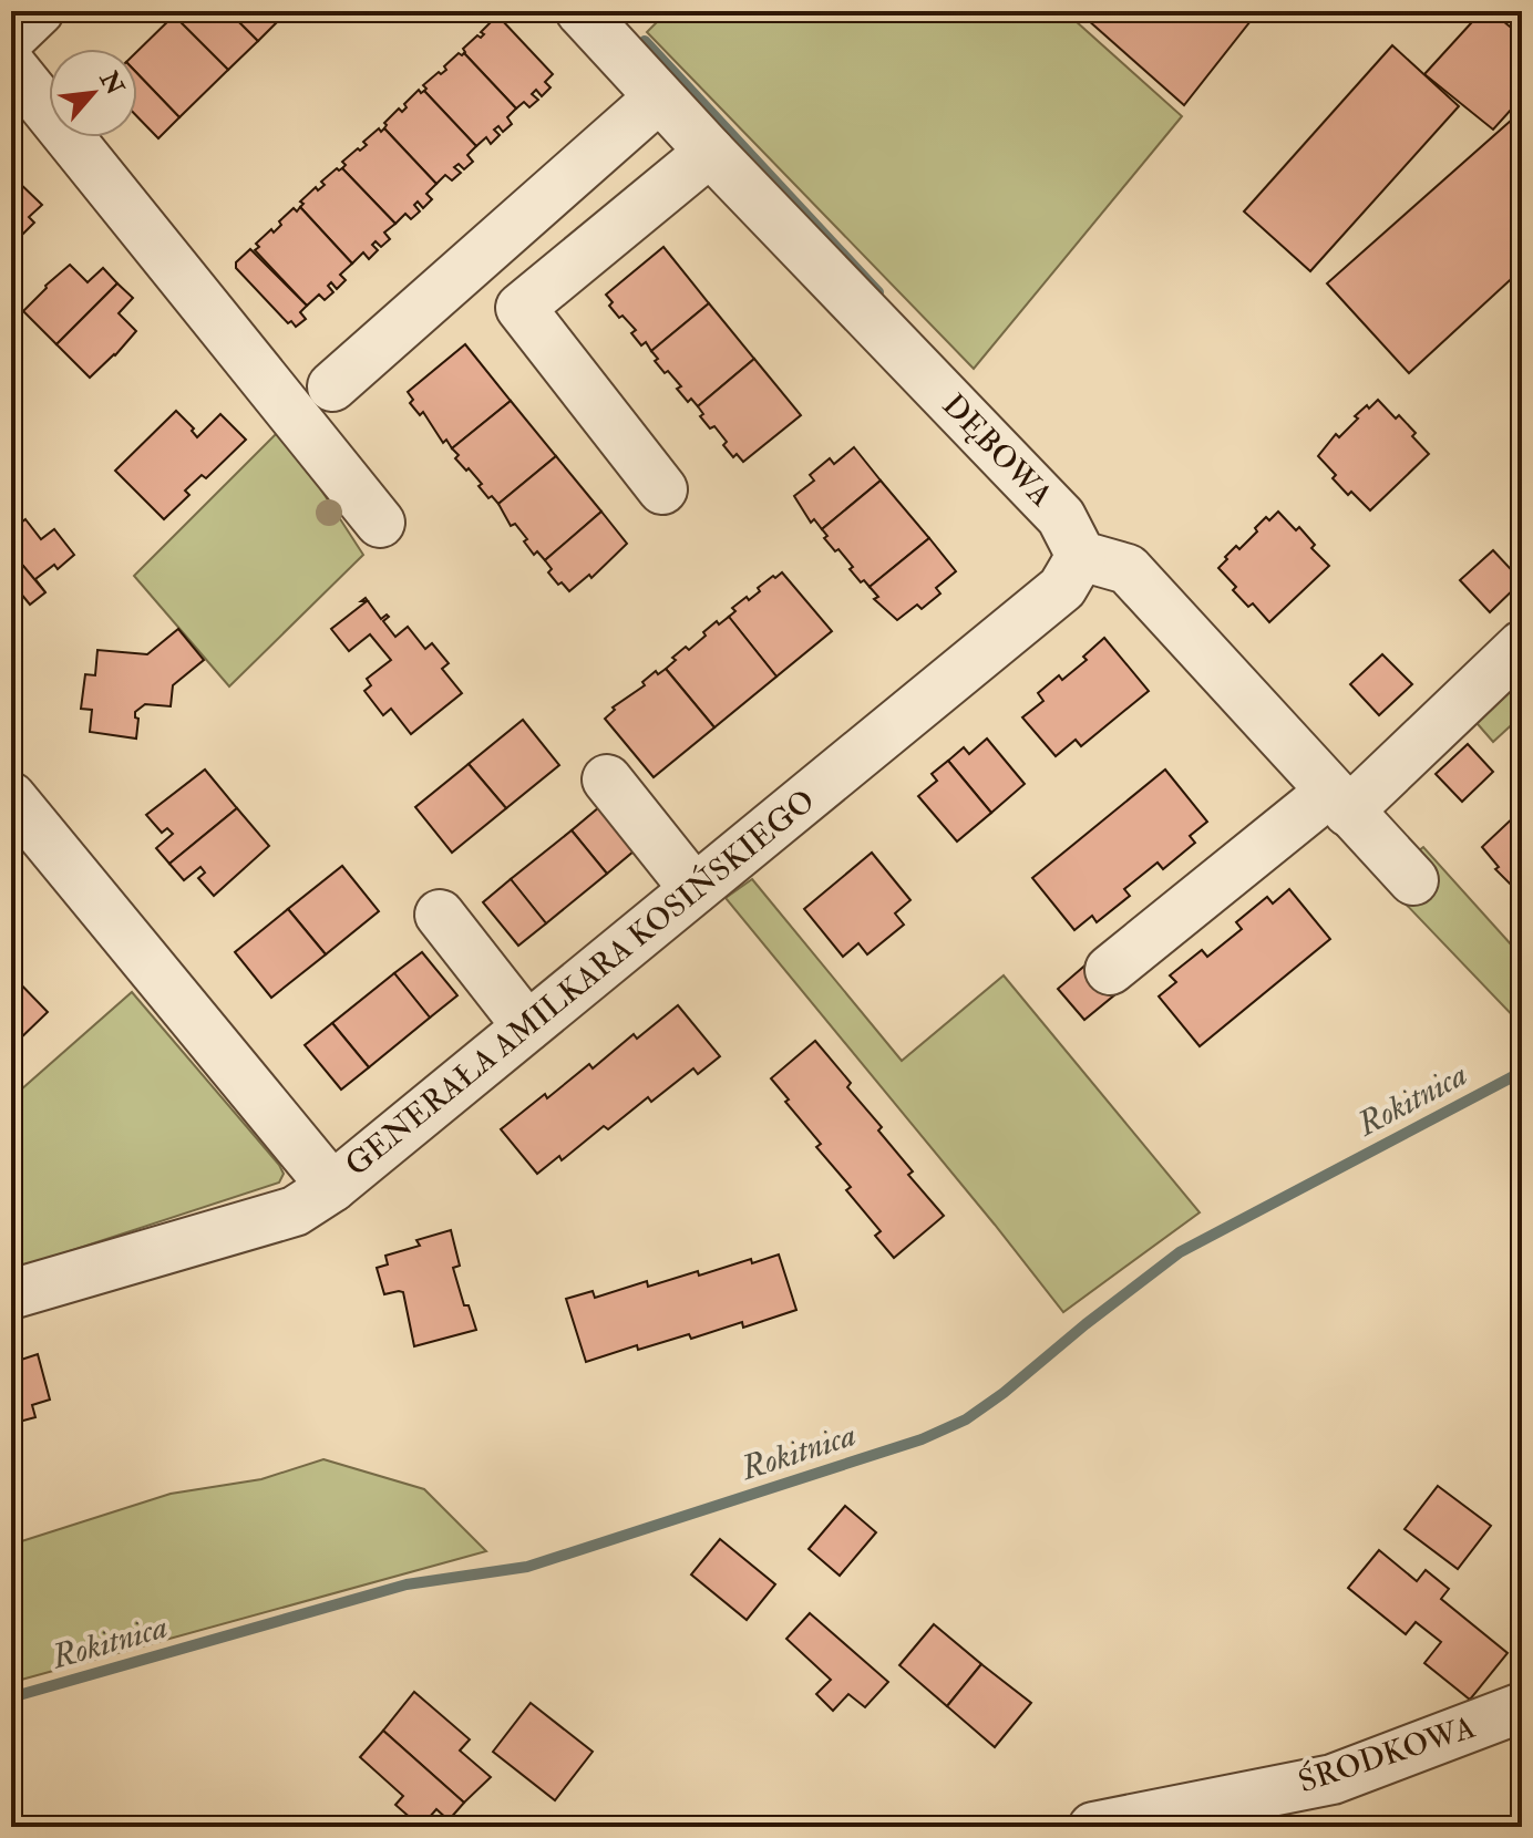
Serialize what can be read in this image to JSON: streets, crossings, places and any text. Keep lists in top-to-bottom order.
{
  "streets": {
    "street": ["DĘBOWA", "GENERAŁA AMILKARA KOSIŃSKIEGO", "ŚRODKOWA"]
  },
  "crossings": [
    ["DĘBOWA", "GENERAŁA AMILKARA KOSIŃSKIEGO"]
  ],
  "water": ["Rokitnica"],
  "north": "top right"
}
